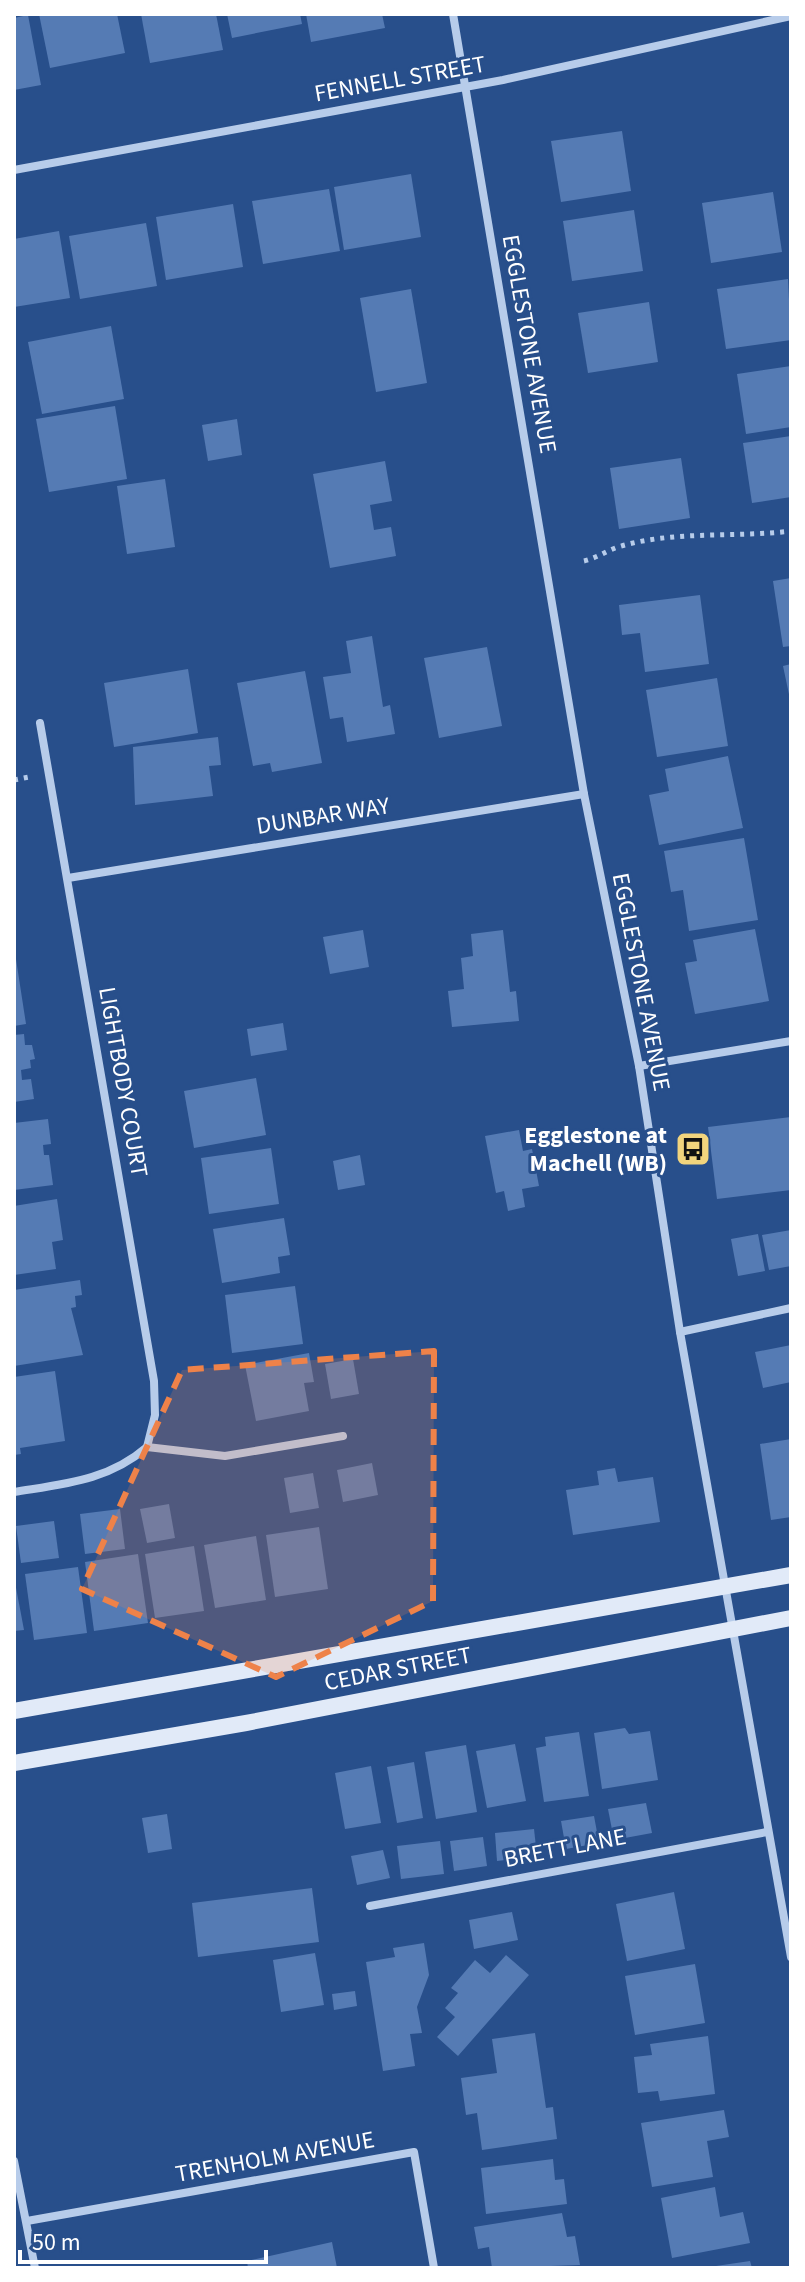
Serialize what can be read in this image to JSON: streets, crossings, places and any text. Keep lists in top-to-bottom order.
{
  "streets": {
    "main road": ["CEDAR STREET"],
    "street": [
      "FENNELL STREET",
      "EGGLESTONE AVENUE",
      "DUNBAR WAY",
      "LIGHTBODY COURT",
      "BRETT LANE",
      "TRENHOLM AVENUE"
    ]
  },
  "crossings": [
    ["FENNELL STREET", "EGGLESTONE AVENUE"],
    ["EGGLESTONE AVENUE", "DUNBAR WAY"],
    ["EGGLESTONE AVENUE", "CEDAR STREET"],
    ["EGGLESTONE AVENUE", "BRETT LANE"],
    ["DUNBAR WAY", "LIGHTBODY COURT"]
  ],
  "places": {
    "bus stop": ["Egglestone at Machell (WB)"]
  },
  "scale_bar": "50 m"
}
